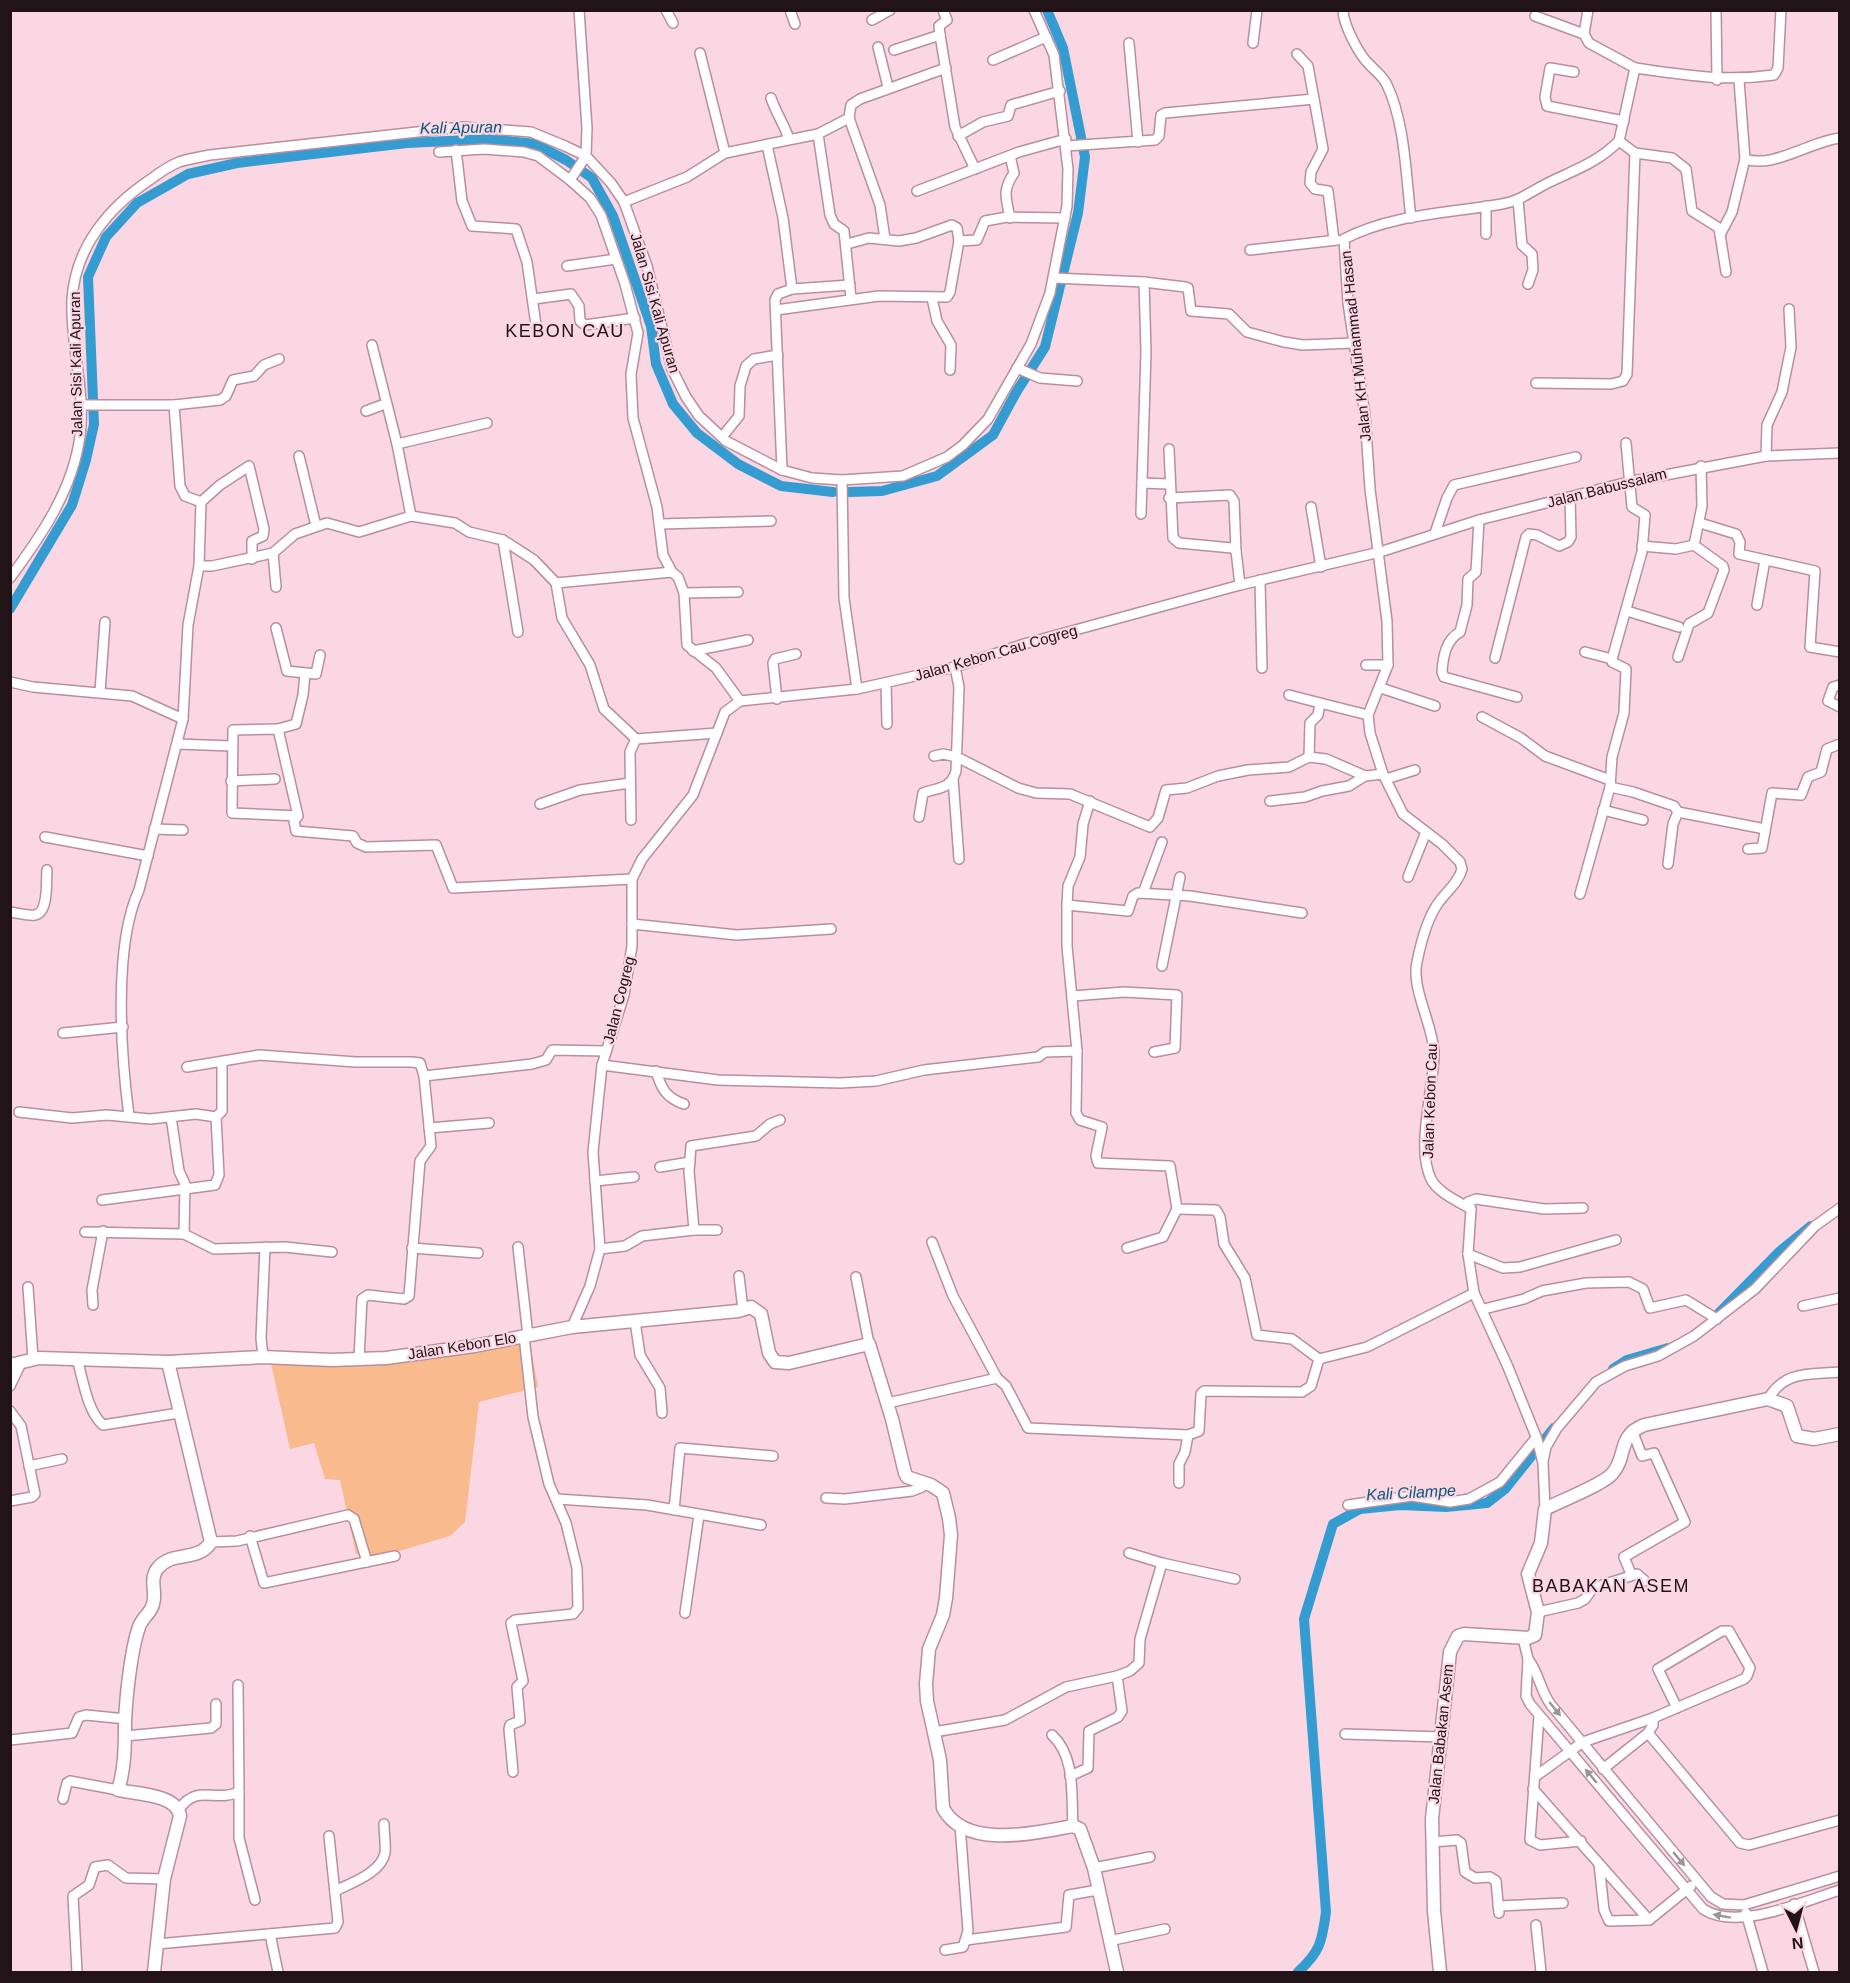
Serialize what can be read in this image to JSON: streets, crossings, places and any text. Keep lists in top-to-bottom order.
{
  "streets": {
    "street": [
      "Jalan Sisi Kali Apuran",
      "Jalan KH Muhammad Hasan",
      "Jalan Babussalam",
      "Jalan Kebon Cau Cogreg",
      "Jalan Cogreg",
      "Jalan Kebon Cau",
      "Jalan Kebon Elo",
      "Jalan Babakan Asem"
    ]
  },
  "crossings": [
    ["Jalan KH Muhammad Hasan", "Jalan Babussalam"],
    ["Jalan KH Muhammad Hasan", "Jalan Kebon Cau Cogreg"],
    ["Jalan Babussalam", "Jalan Kebon Cau Cogreg"],
    ["Jalan Kebon Cau Cogreg", "Jalan Cogreg"],
    ["Jalan Cogreg", "Jalan Kebon Elo"]
  ],
  "districts": ["KEBON CAU", "BABAKAN ASEM"],
  "water": ["Kali Apuran", "Kali Cilampe"],
  "north": "bottom"
}
